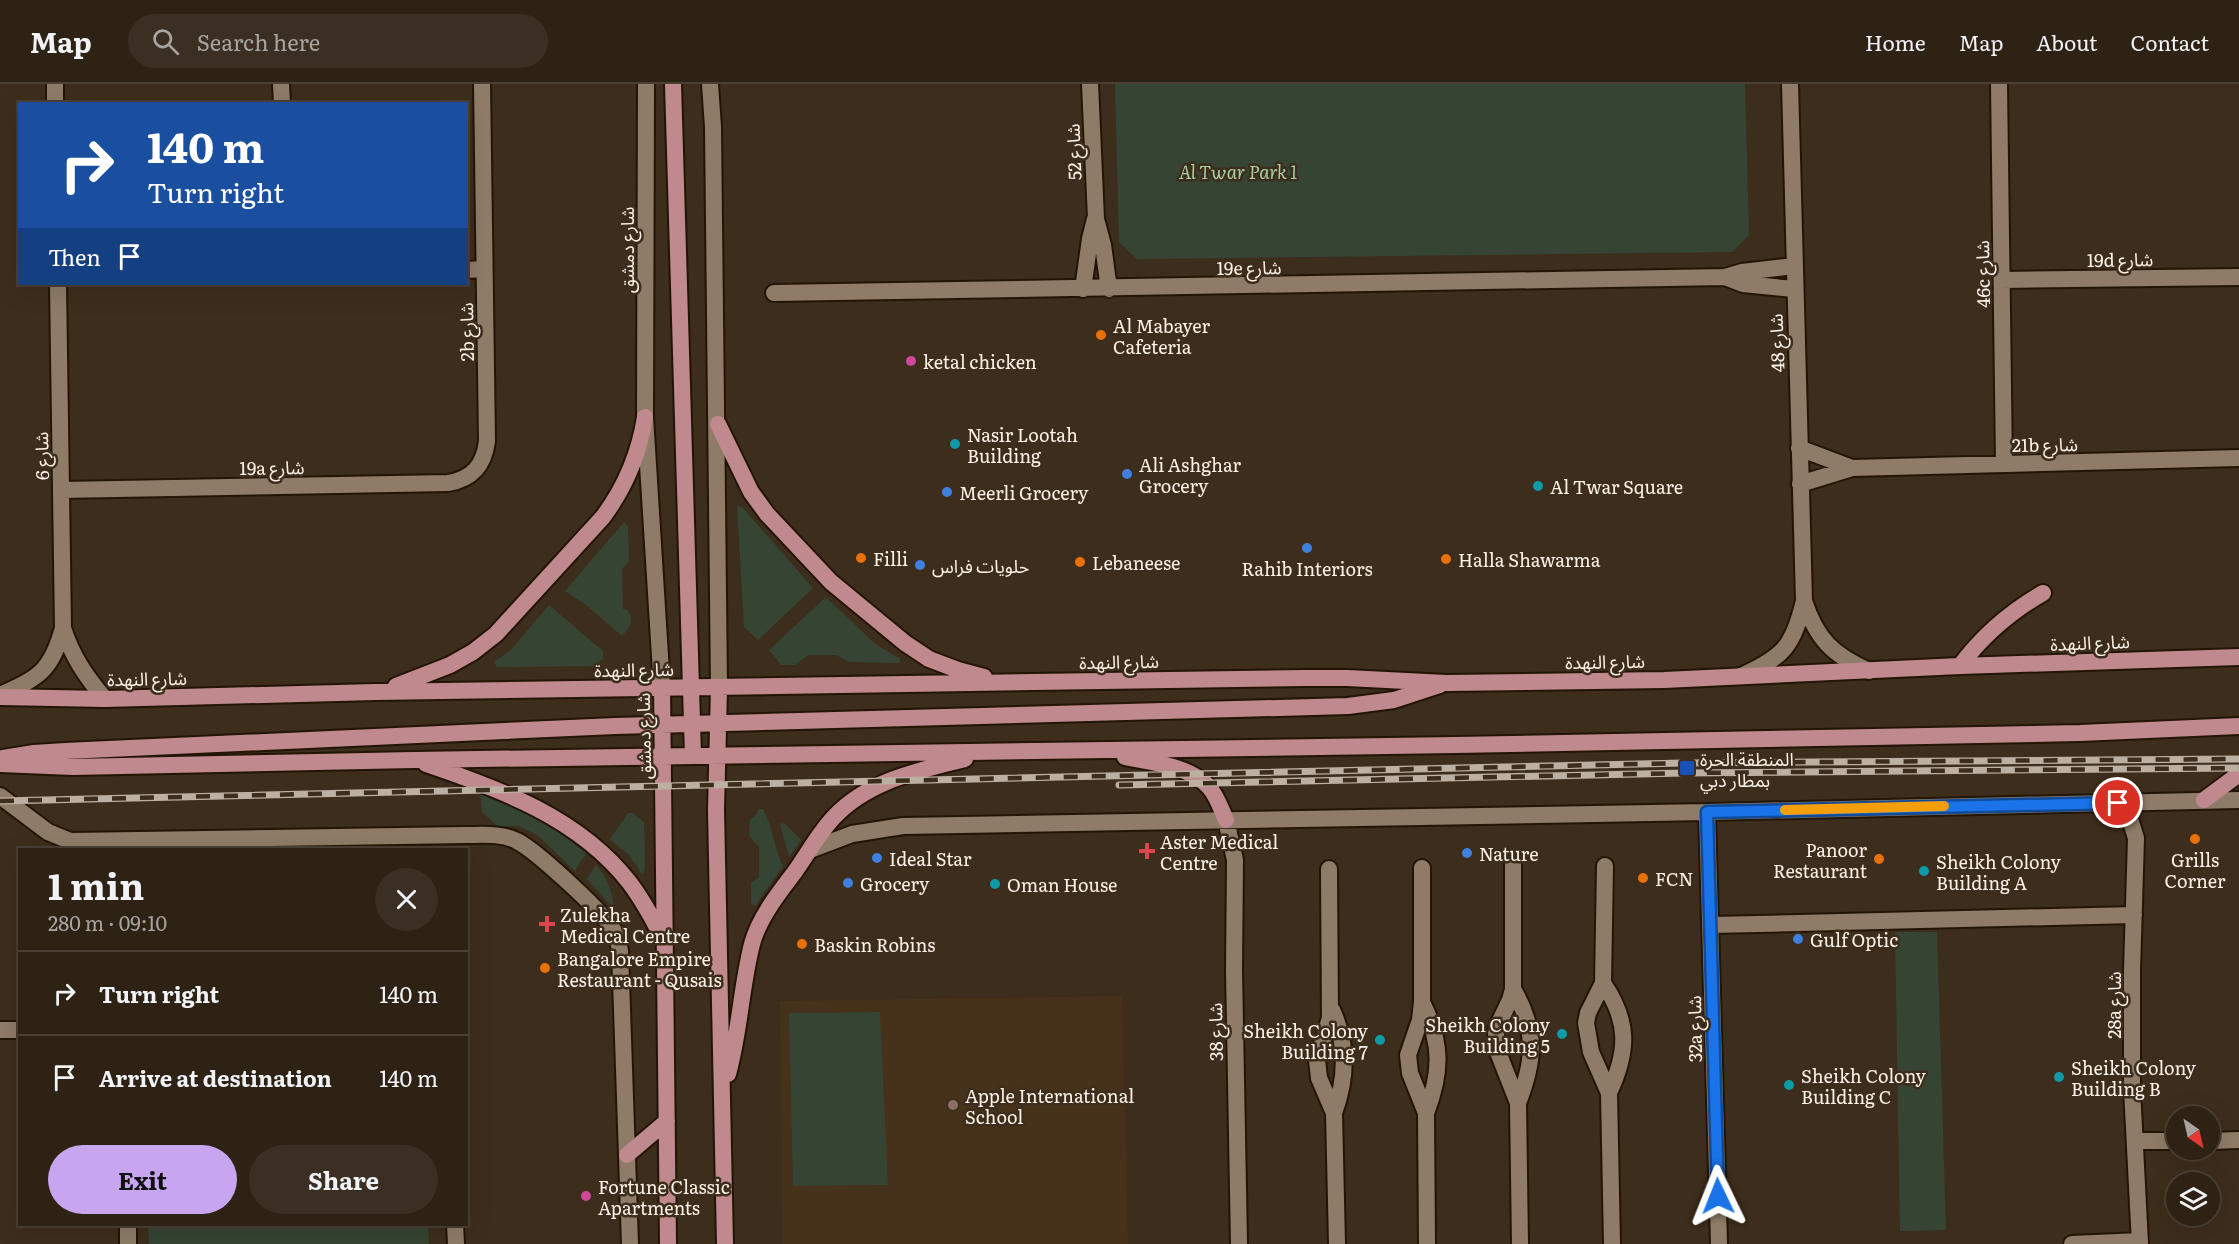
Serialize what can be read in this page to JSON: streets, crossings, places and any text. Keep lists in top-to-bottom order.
{
  "streets": {
    "main road": ["شارع دمشق", "شارع النهدة"],
    "street": [
      "شارع 52",
      "19d شارع",
      "19e شارع",
      "46c شارع",
      "2b شارع",
      "شارع 48",
      "21b شارع",
      "شارع 6",
      "19a شارع",
      "28a شارع",
      "32a شارع",
      "شارع 38"
    ]
  },
  "crossings": [
    ["شارع 52", "19e شارع"],
    ["شارع دمشق", "شارع النهدة"],
    ["19d شارع", "46c شارع"],
    ["19e شارع", "شارع 48"],
    ["46c شارع", "21b شارع"],
    ["2b شارع", "19a شارع"],
    ["شارع 48", "21b شارع"],
    ["شارع 48", "شارع النهدة"],
    ["شارع 6", "19a شارع"],
    ["شارع 6", "شارع النهدة"]
  ],
  "parks": ["Al Twar Park 1"],
  "places": {
    "other": [
      "Al Mabayer Cafeteria",
      "ketal chicken",
      "Nasir Lootah Building",
      "Ali Ashghar Grocery",
      "Al Twar Square",
      "Meerli Grocery",
      "Rahib Interiors",
      "Filli",
      "Halla Shawarma",
      "Lebaneese",
      "حلويات فراس",
      "Grills Corner",
      "Nature",
      "Ideal Star",
      "Panoor Restaurant",
      "Sheikh Colony Building A",
      "FCN",
      "Grocery",
      "Oman House",
      "Gulf Optic",
      "Baskin Robins",
      "Bangalore Empire Restaurant - Qusais",
      "Sheikh Colony Building 5",
      "Sheikh Colony Building 7",
      "Sheikh Colony Building B",
      "Sheikh Colony Building C",
      "Apple International School",
      "Fortune Classic Apartments"
    ],
    "transit": ["المنطقة الحرة بمطار دبي"],
    "health": ["Aster Medical Centre", "Zulekha Medical Centre"]
  },
  "north": "bottom right",
  "page": {
    "header": "Map",
    "search": "Search here",
    "nav": [
      "Home",
      "Map",
      "About",
      "Contact"
    ],
    "turn": ["140 m", "Turn right"],
    "then": "Then",
    "heading": ["1 min", "280 m · 09:10"],
    "list": [
      {
        "name": "Turn right",
        "value": "140 m"
      },
      {
        "name": "Arrive at destination",
        "value": "140 m"
      }
    ],
    "buttons": ["Exit", "Share"]
  }
}
